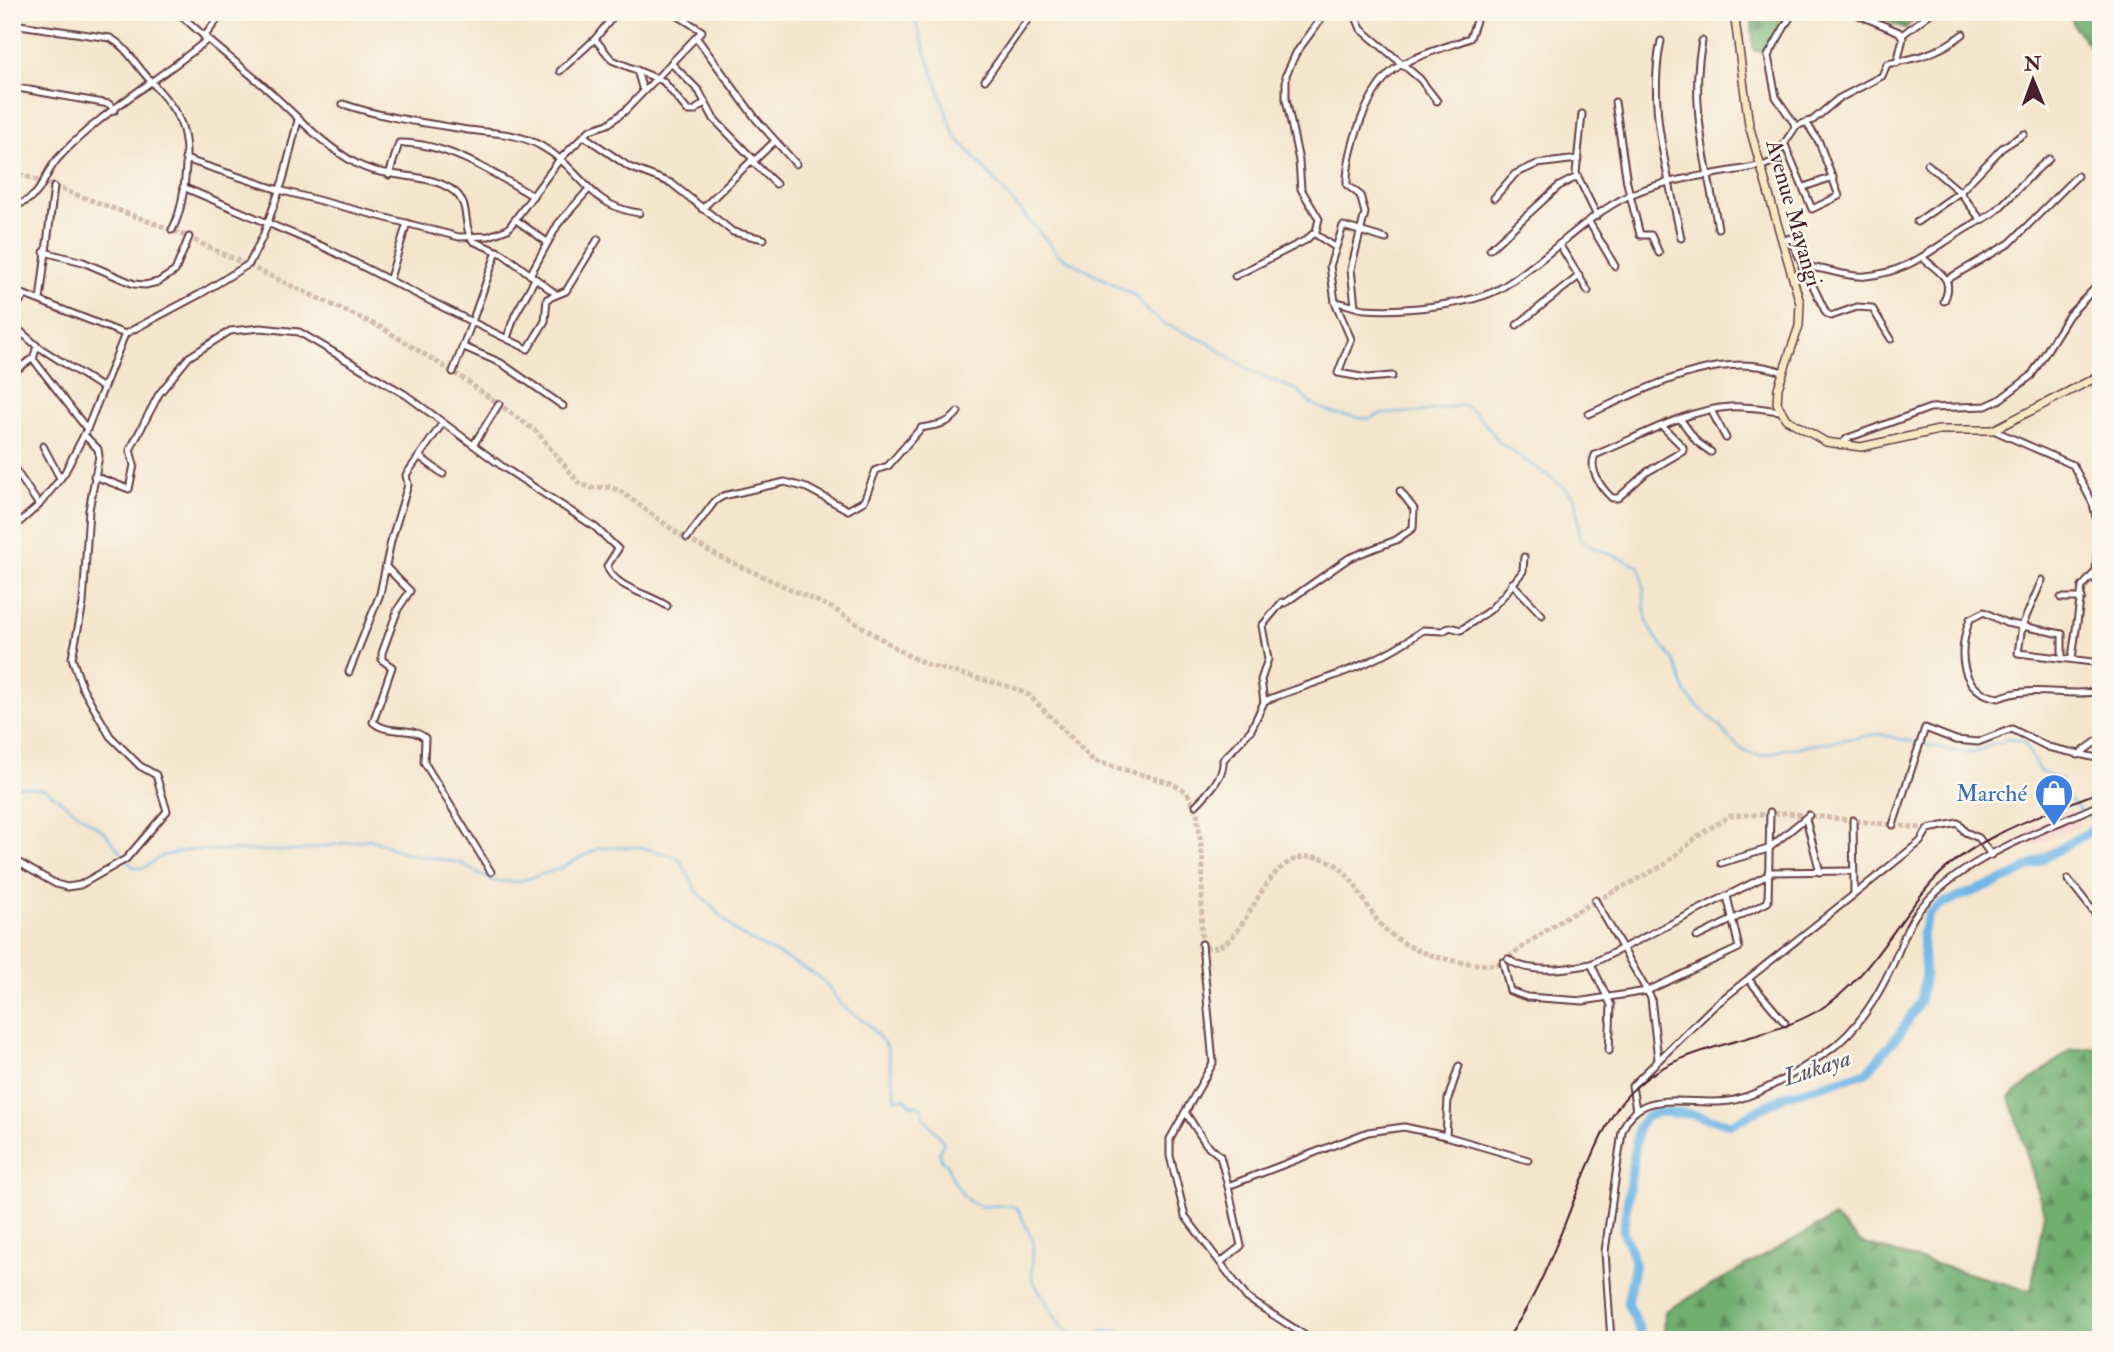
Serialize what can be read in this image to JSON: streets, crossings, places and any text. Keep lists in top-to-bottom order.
{
  "streets": {
    "street": ["Avenue Mayangi"]
  },
  "water": ["Lukaya"],
  "places": {
    "shop": ["Marché"]
  },
  "north": "top"
}
